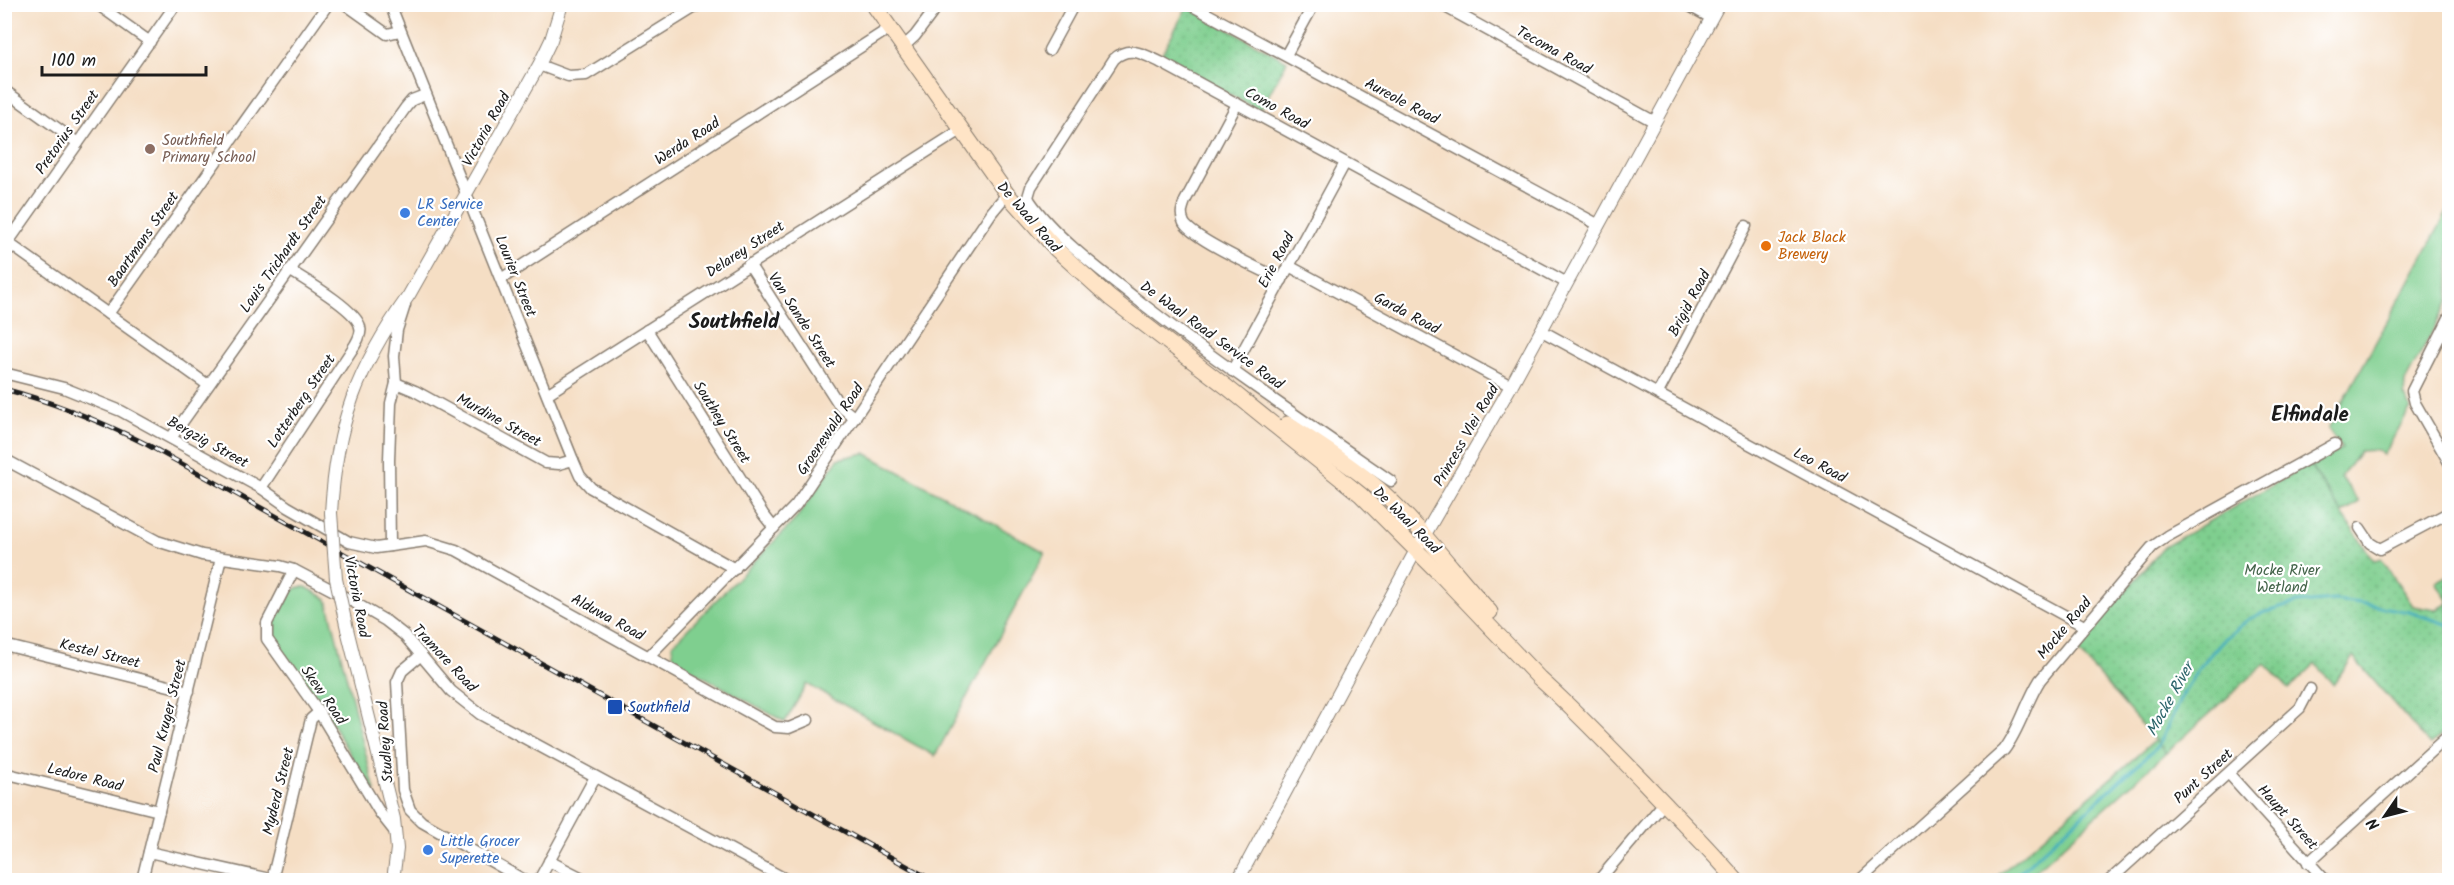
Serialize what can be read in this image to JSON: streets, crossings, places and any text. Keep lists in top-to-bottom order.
{
  "streets": {
    "main road": ["De Waal Road"],
    "street": [
      "Tecoma Road",
      "Aureole Road",
      "Como Road",
      "Victoria Road",
      "Pretorius Street",
      "Werda Road",
      "Baartmans Street",
      "Delarey Street",
      "Louis Trichardt Street",
      "Erie Road",
      "Lourier Street",
      "Brigid Road",
      "Garda Road",
      "Van Sande Street",
      "De Waal Road Service Road",
      "Lotterberg Street",
      "Murdine Street",
      "Southey Street",
      "Groenewald Road",
      "Princess Vlei Road",
      "Bergzig Street",
      "Leo Road",
      "Alduwa Road",
      "Mocke Road",
      "Kestel Street",
      "Tramore Road",
      "Skew Road",
      "Paul Kruger Street",
      "Studley Road",
      "Punt Street",
      "Ledore Road",
      "Myderd Street",
      "Haupt Street"
    ]
  },
  "crossings": [
    ["Tecoma Road", "Princess Vlei Road"],
    ["Aureole Road", "Princess Vlei Road"],
    ["Como Road", "Erie Road"],
    ["Como Road", "De Waal Road Service Road"],
    ["Como Road", "Princess Vlei Road"],
    ["Victoria Road", "Lourier Street"],
    ["Victoria Road", "Murdine Street"],
    ["Victoria Road", "Bergzig Street"],
    ["Victoria Road", "Alduwa Road"],
    ["Victoria Road", "Skew Road"],
    ["Werda Road", "De Waal Road"],
    ["Werda Road", "Lourier Street"],
    ["De Waal Road", "Delarey Street"],
    ["De Waal Road", "Groenewald Road"],
    ["De Waal Road", "Princess Vlei Road"],
    ["Delarey Street", "Lourier Street"],
    ["Delarey Street", "Van Sande Street"],
    ["Delarey Street", "Southey Street"],
    ["Louis Trichardt Street", "Lourier Street"],
    ["Louis Trichardt Street", "Lotterberg Street"],
    ["Louis Trichardt Street", "Bergzig Street"],
    ["Erie Road", "Garda Road"],
    ["Erie Road", "De Waal Road Service Road"],
    ["Lourier Street", "Murdine Street"],
    ["Brigid Road", "Leo Road"],
    ["Garda Road", "Princess Vlei Road"],
    ["Van Sande Street", "Groenewald Road"],
    ["Lotterberg Street", "Bergzig Street"],
    ["Southey Street", "Groenewald Road"],
    ["Groenewald Road", "Alduwa Road"],
    ["Princess Vlei Road", "Leo Road"],
    ["Bergzig Street", "Alduwa Road"],
    ["Leo Road", "Mocke Road"],
    ["Kestel Street", "Paul Kruger Street"],
    ["Tramore Road", "Skew Road"],
    ["Tramore Road", "Paul Kruger Street"],
    ["Tramore Road", "Studley Road"],
    ["Skew Road", "Myderd Street"],
    ["Paul Kruger Street", "Ledore Road"],
    ["Punt Street", "Haupt Street"]
  ],
  "districts": ["Southfield", "Elfindale"],
  "water": ["Mocke River"],
  "parks": ["Mocke River Wetland"],
  "places": {
    "other": [
      "Southfield Primary School",
      "LR Service Center",
      "Jack Black Brewery",
      "Little Grocer Superette"
    ],
    "transit": ["Southfield"]
  },
  "scale_bar": "100 m",
  "north": "bottom left"
}
